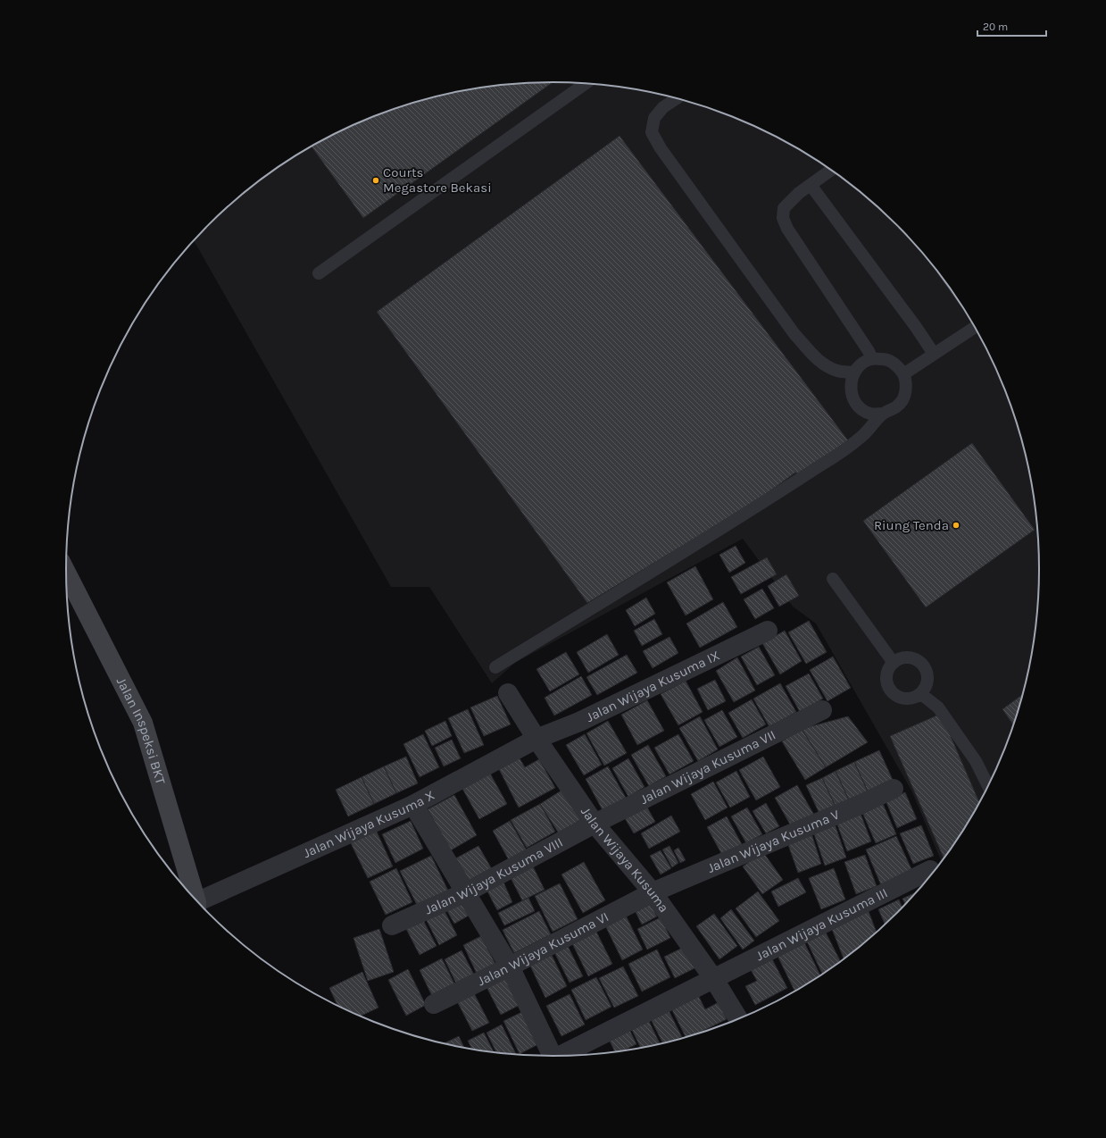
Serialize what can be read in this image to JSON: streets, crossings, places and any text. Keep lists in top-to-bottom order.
{
  "streets": {
    "street": [
      "Jalan Wijaya Kusuma IX",
      "Jalan Inspeksi BKT",
      "Jalan Wijaya Kusuma VII",
      "Jalan Wijaya Kusuma X",
      "Jalan Wijaya Kusuma V",
      "Jalan Wijaya Kusuma",
      "Jalan Wijaya Kusuma VIII",
      "Jalan Wijaya Kusuma III",
      "Jalan Wijaya Kusuma VI"
    ]
  },
  "crossings": [
    ["Jalan Wijaya Kusuma IX", "Jalan Wijaya Kusuma X"],
    ["Jalan Wijaya Kusuma IX", "Jalan Wijaya Kusuma"],
    ["Jalan Wijaya Kusuma VII", "Jalan Wijaya Kusuma"],
    ["Jalan Wijaya Kusuma VII", "Jalan Wijaya Kusuma VIII"],
    ["Jalan Wijaya Kusuma X", "Jalan Wijaya Kusuma"],
    ["Jalan Wijaya Kusuma V", "Jalan Wijaya Kusuma"],
    ["Jalan Wijaya Kusuma V", "Jalan Wijaya Kusuma VI"],
    ["Jalan Wijaya Kusuma", "Jalan Wijaya Kusuma VIII"],
    ["Jalan Wijaya Kusuma", "Jalan Wijaya Kusuma III"],
    ["Jalan Wijaya Kusuma", "Jalan Wijaya Kusuma VI"]
  ],
  "places": ["Courts Megastore Bekasi", "Riung Tenda"],
  "scale_bar": "20 m"
}
